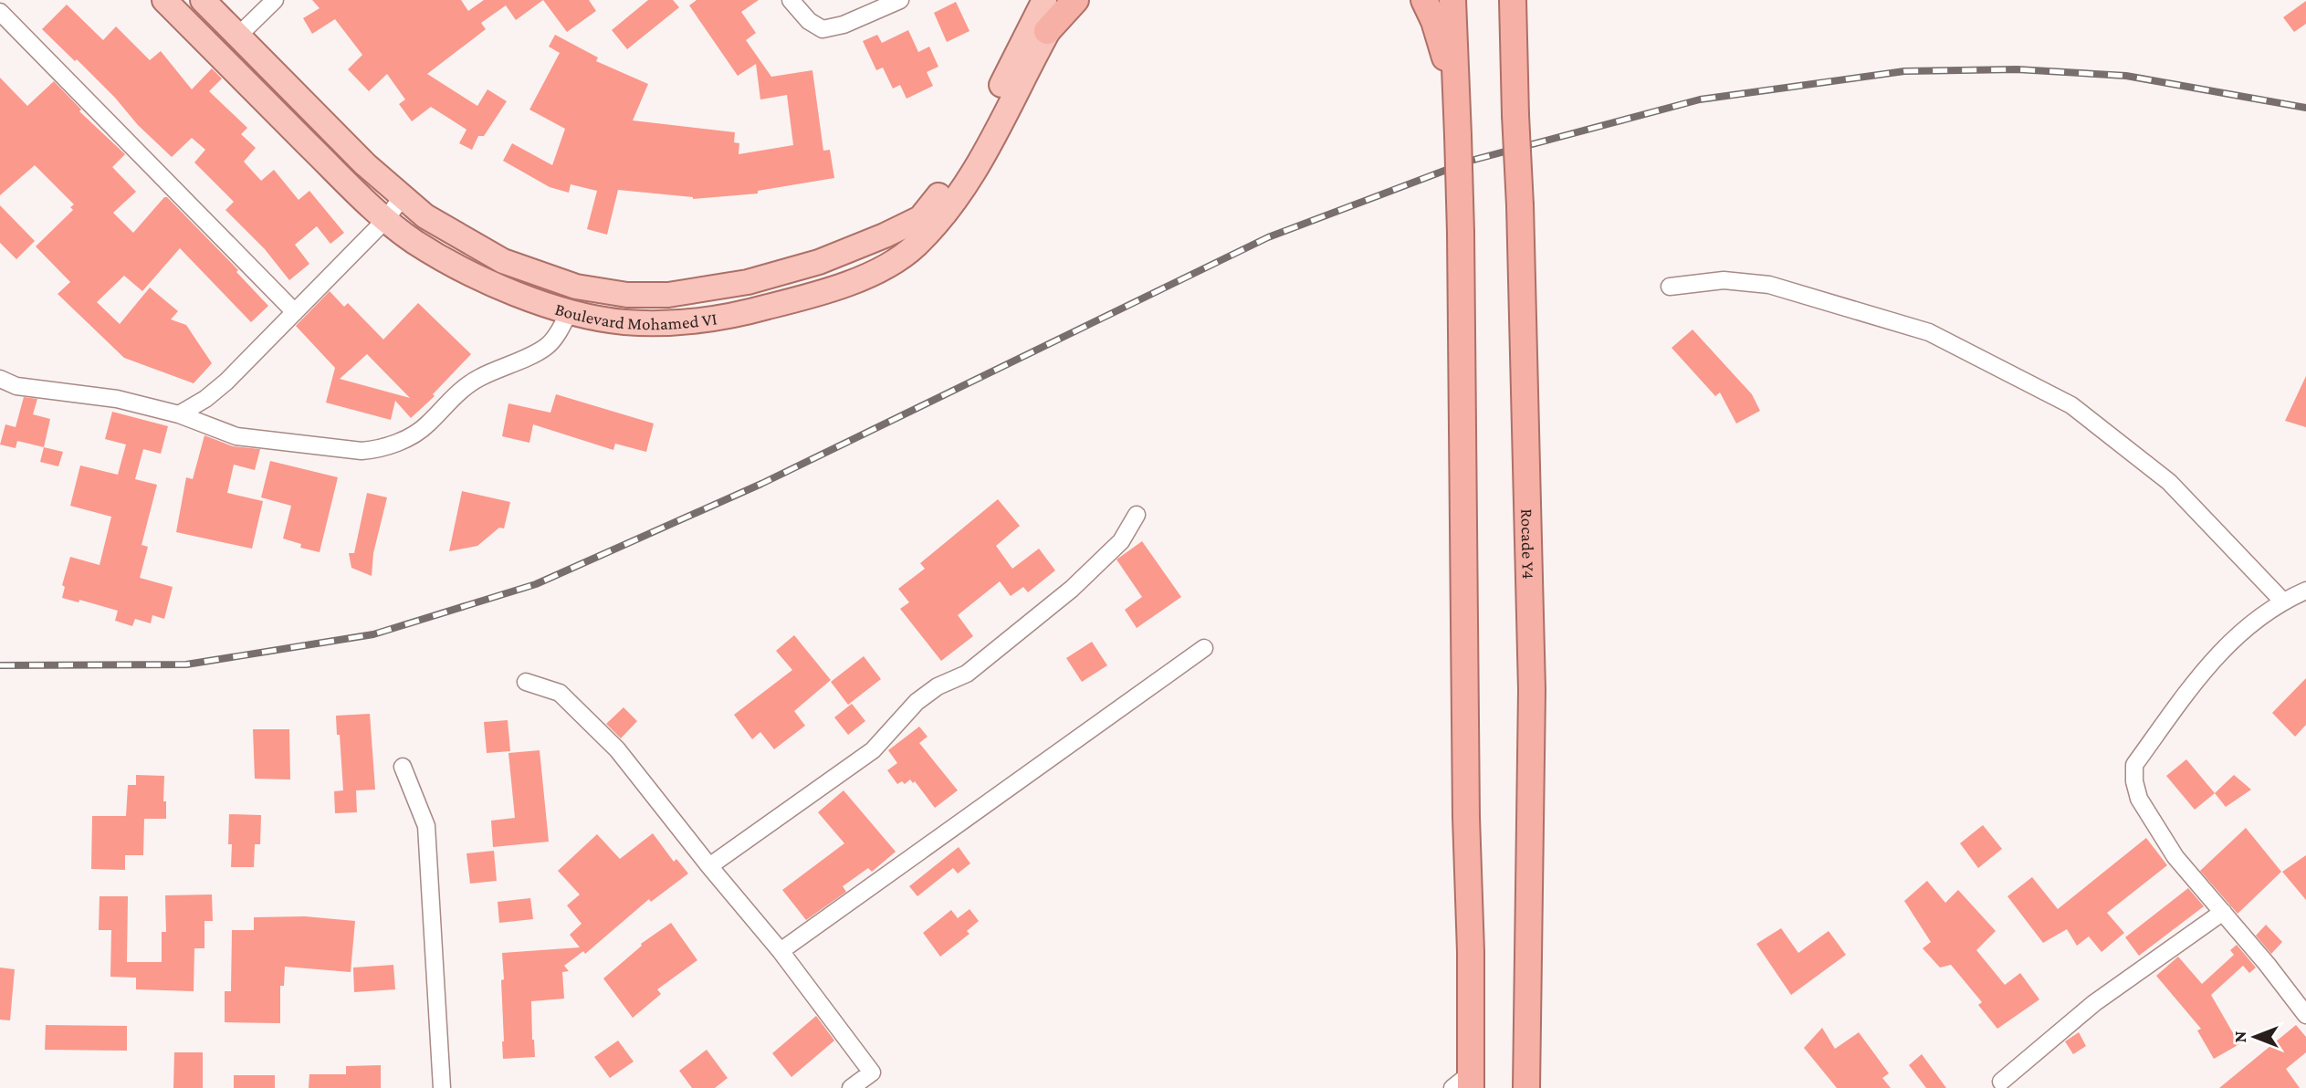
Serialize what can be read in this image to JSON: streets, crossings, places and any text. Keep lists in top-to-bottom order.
{
  "streets": {
    "highway": ["Rocade Y4"],
    "main road": ["Boulevard Mohamed VI"]
  },
  "north": "left"
}
